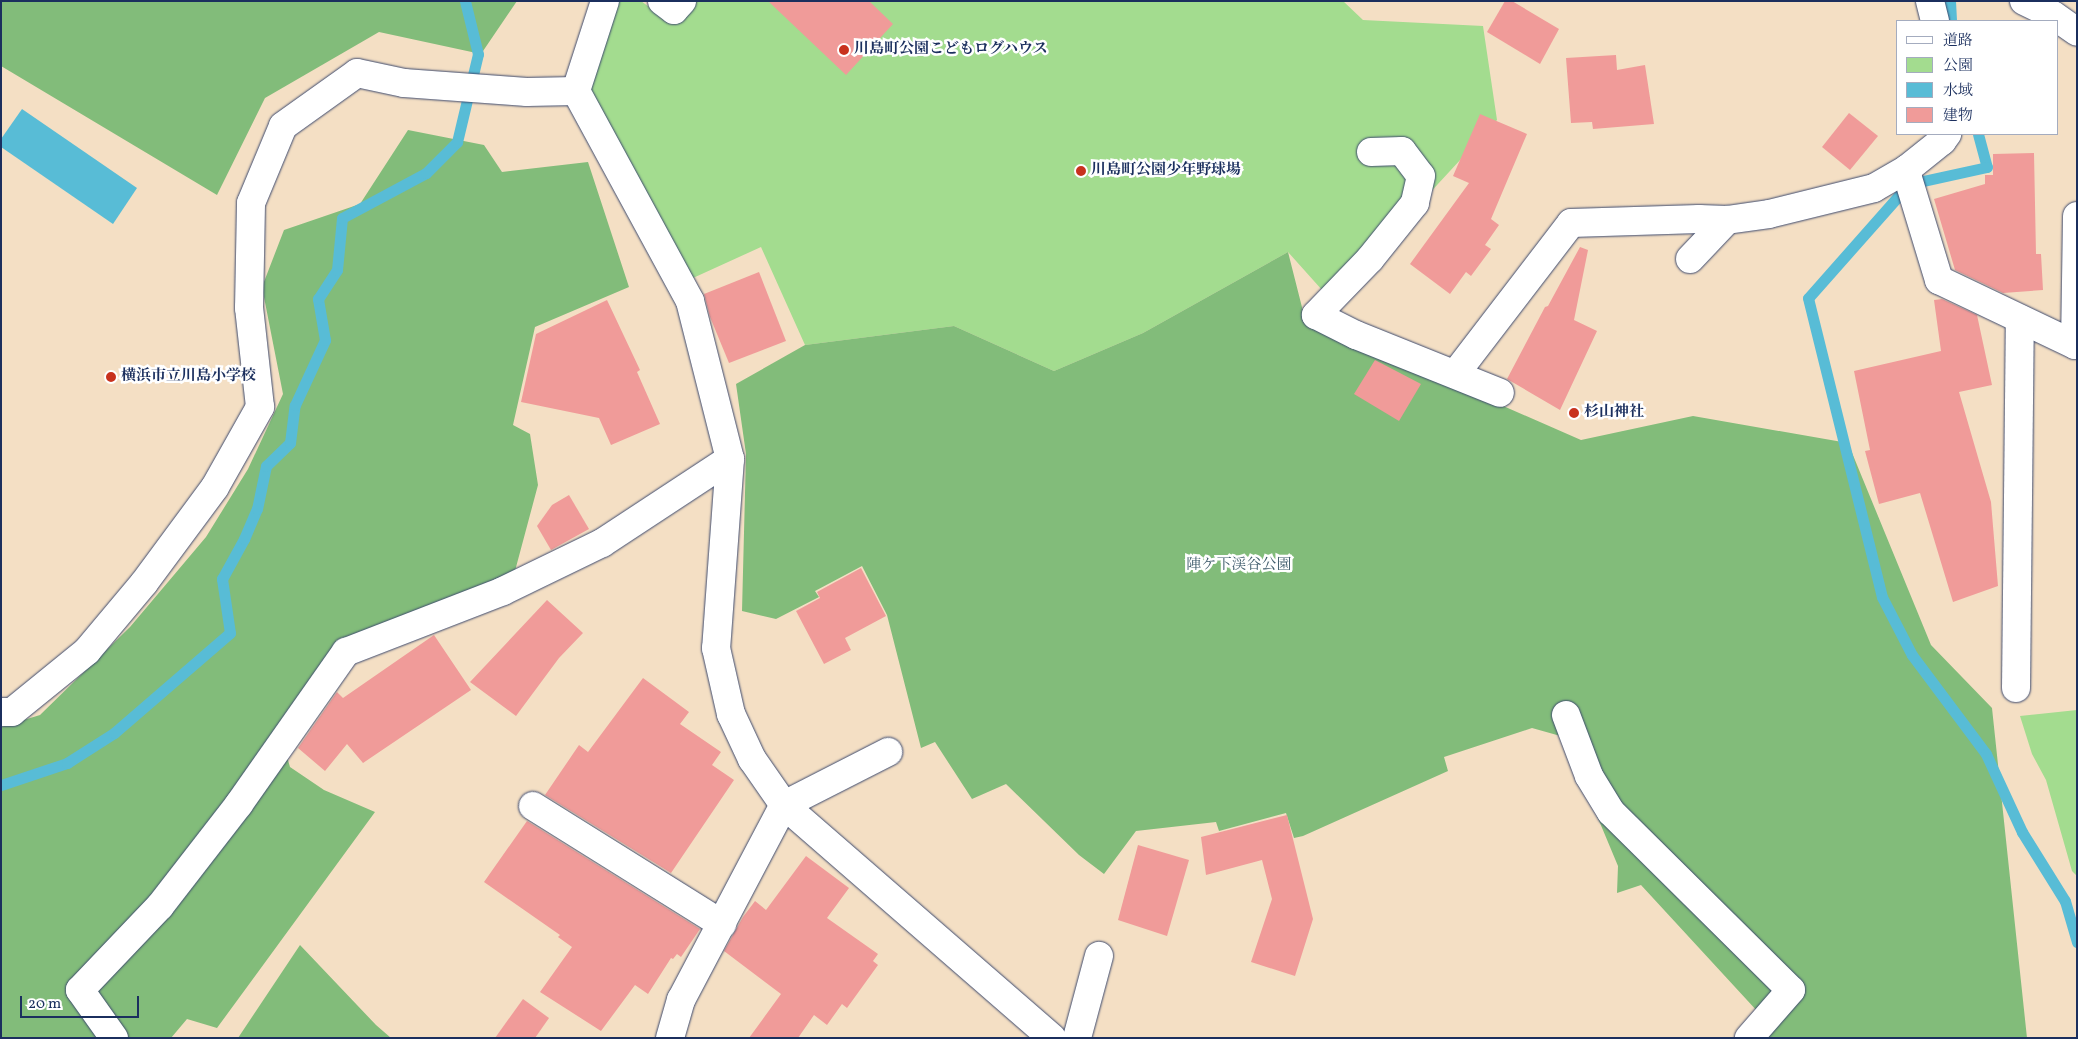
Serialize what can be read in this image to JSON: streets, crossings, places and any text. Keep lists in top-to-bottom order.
{
  "parks": ["陣ケ下渓谷公園"],
  "places": [
    "川島町公園こどもログハウス",
    "川島町公園少年野球場",
    "横浜市立川島小学校",
    "杉山神社"
  ],
  "legend": [
    "道路",
    "公園",
    "水域",
    "建物"
  ],
  "scale_bar": "20 m"
}
